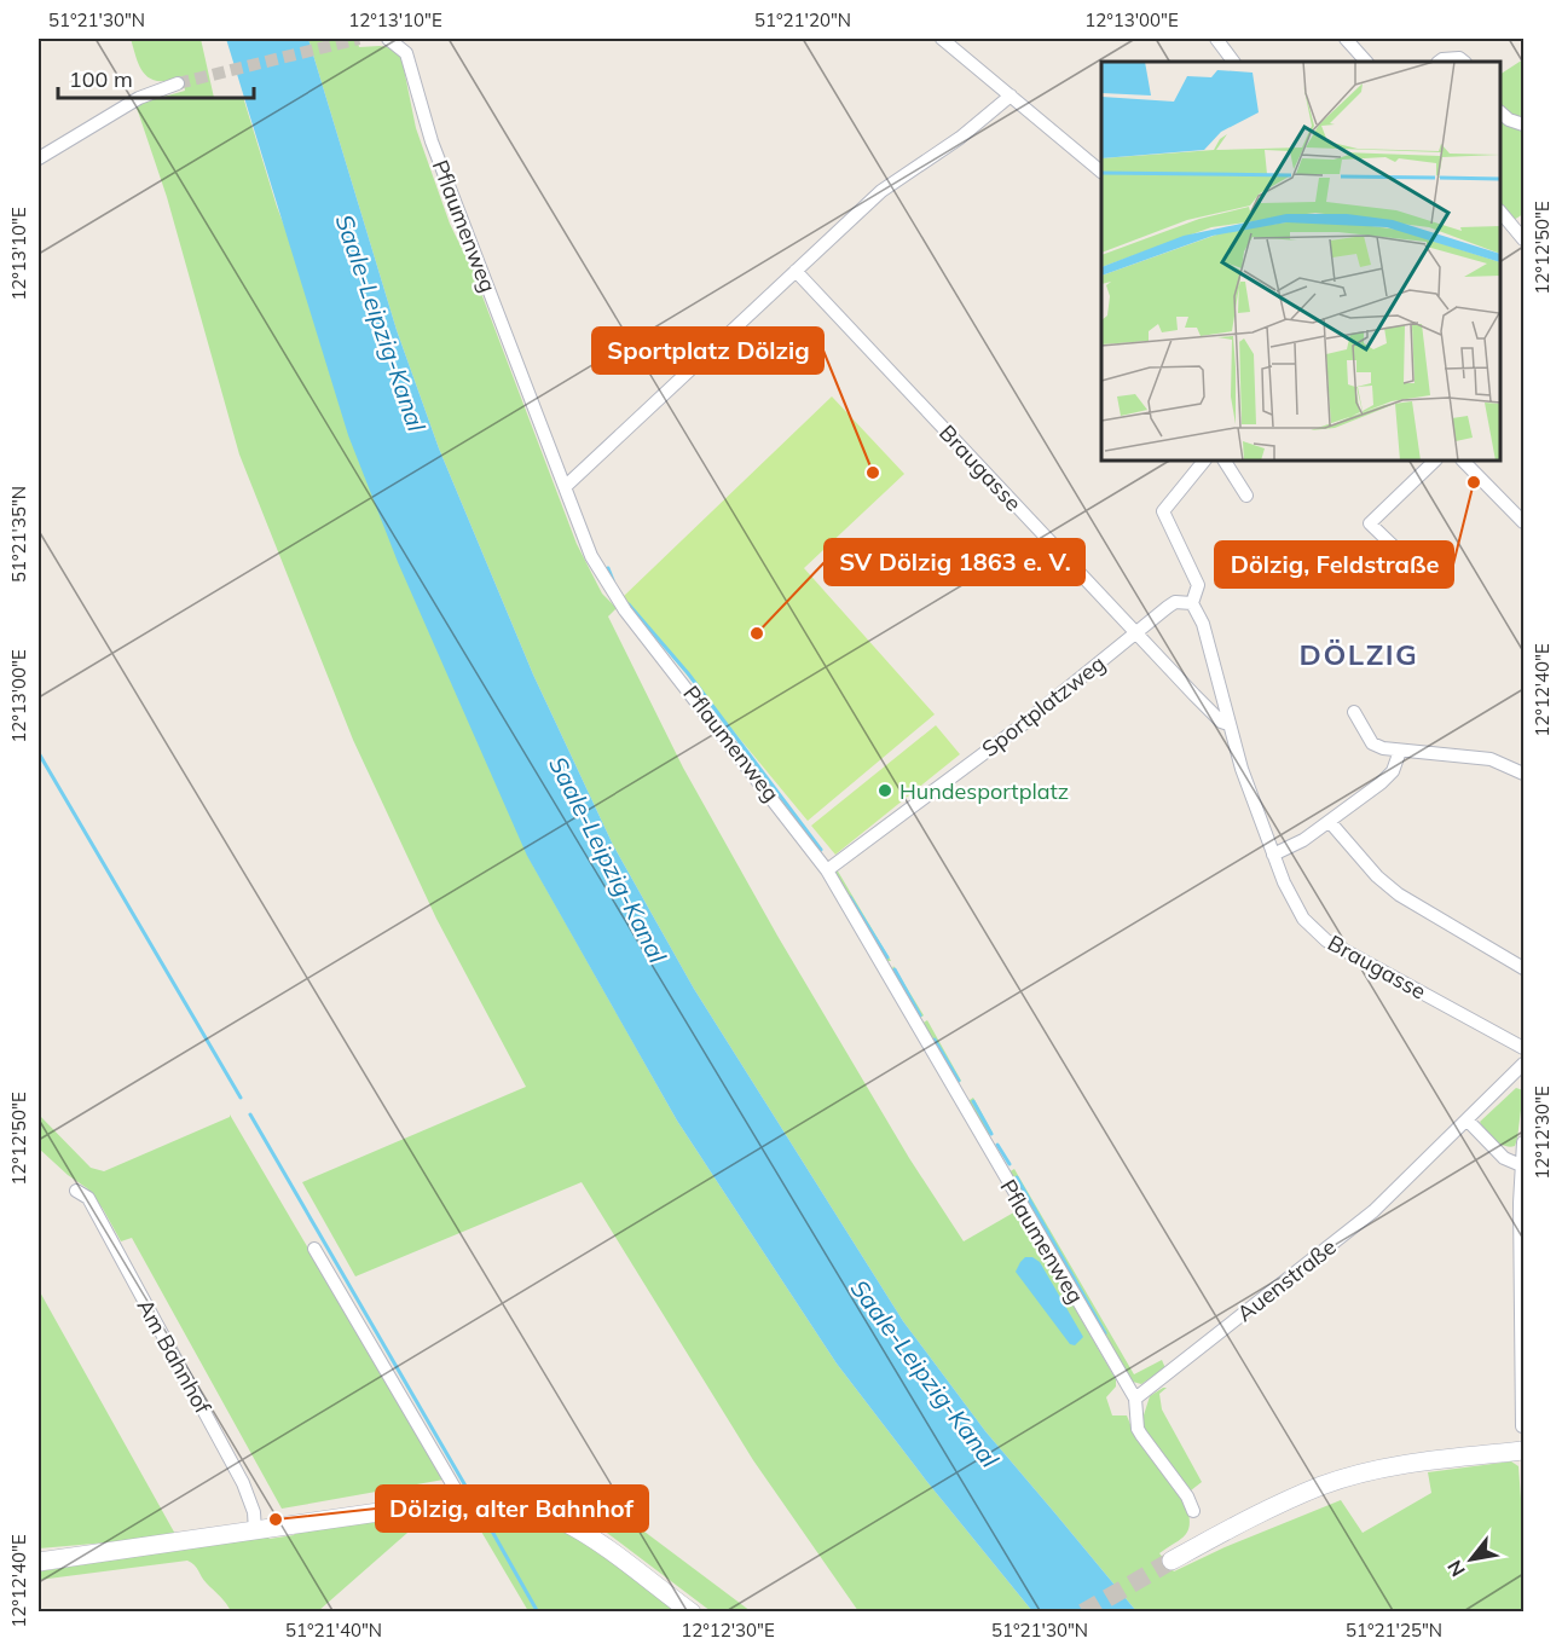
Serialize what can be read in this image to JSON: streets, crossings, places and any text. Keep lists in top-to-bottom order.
{
  "streets": {
    "street": [
      "Pflaumenweg",
      "Braugasse",
      "Sportplatzweg",
      "Auenstraße",
      "Am Bahnhof"
    ]
  },
  "crossings": [
    ["Pflaumenweg", "Sportplatzweg"],
    ["Pflaumenweg", "Auenstraße"],
    ["Braugasse", "Sportplatzweg"]
  ],
  "districts": ["DÖLZIG"],
  "water": ["Saale-Leipzig-Kanal"],
  "places": [
    "Sportplatz Dölzig",
    "Dölzig, Feldstraße",
    "SV Dölzig 1863 e. V.",
    "Hundesportplatz",
    "Dölzig, alter Bahnhof"
  ],
  "scale_bar": "100 m",
  "north": "bottom left",
  "coordinates": [
    "51°21'30\"N",
    "12°13'10\"E",
    "51°21'20\"N",
    "12°13'00\"E",
    "12°12'50\"E",
    "51°21'35\"N",
    "12°12'40\"E",
    "12°12'30\"E",
    "51°21'40\"N",
    "51°21'25\"N"
  ]
}
